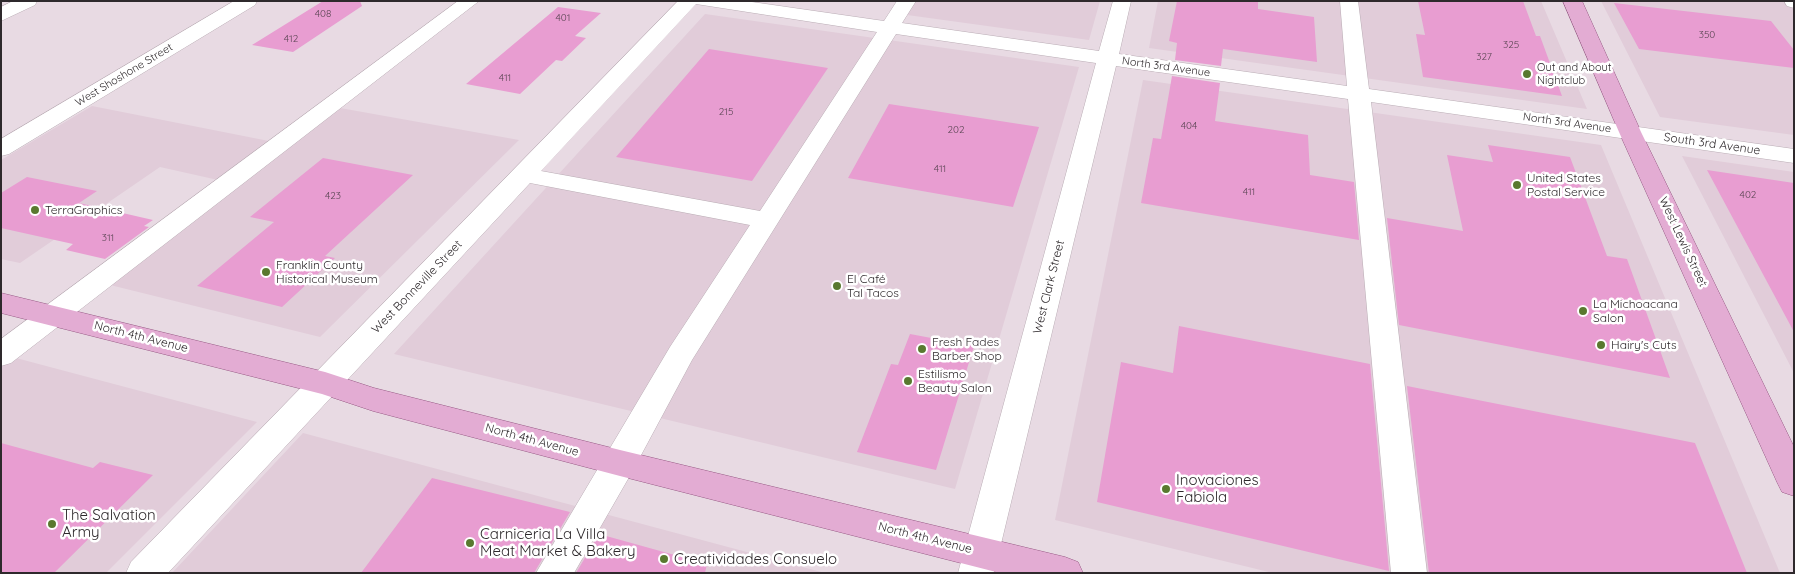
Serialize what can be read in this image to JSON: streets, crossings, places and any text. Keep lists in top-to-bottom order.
{
  "streets": {
    "main road": ["West Lewis Street", "North 4th Avenue"],
    "street": [
      "North 3rd Avenue",
      "West Shoshone Street",
      "South 3rd Avenue",
      "West Bonneville Street",
      "West Clark Street"
    ]
  },
  "crossings": [
    ["North 3rd Avenue", "South 3rd Avenue"],
    ["North 3rd Avenue", "West Lewis Street"],
    ["North 3rd Avenue", "West Clark Street"],
    ["South 3rd Avenue", "West Lewis Street"],
    ["West Bonneville Street", "North 4th Avenue"],
    ["West Clark Street", "North 4th Avenue"]
  ],
  "places": [
    "Out and About Nightclub",
    "United States Postal Service",
    "TerraGraphics",
    "Franklin County Historical Museum",
    "El Café Tal Tacos",
    "La Michoacana Salon",
    "Hairy's Cuts",
    "Fresh Fades Barber Shop",
    "Estilismo Beauty Salon",
    "Inovaciones Fabiola",
    "The Salvation Army",
    "Carniceria La Villa Meat Market & Bakery",
    "Creatividades Consuelo"
  ],
  "house_numbers": [
    "408",
    "401",
    "350",
    "412",
    "325",
    "327",
    "411",
    "215",
    "404",
    "202",
    "411",
    "411",
    "402",
    "423",
    "311"
  ]
}
